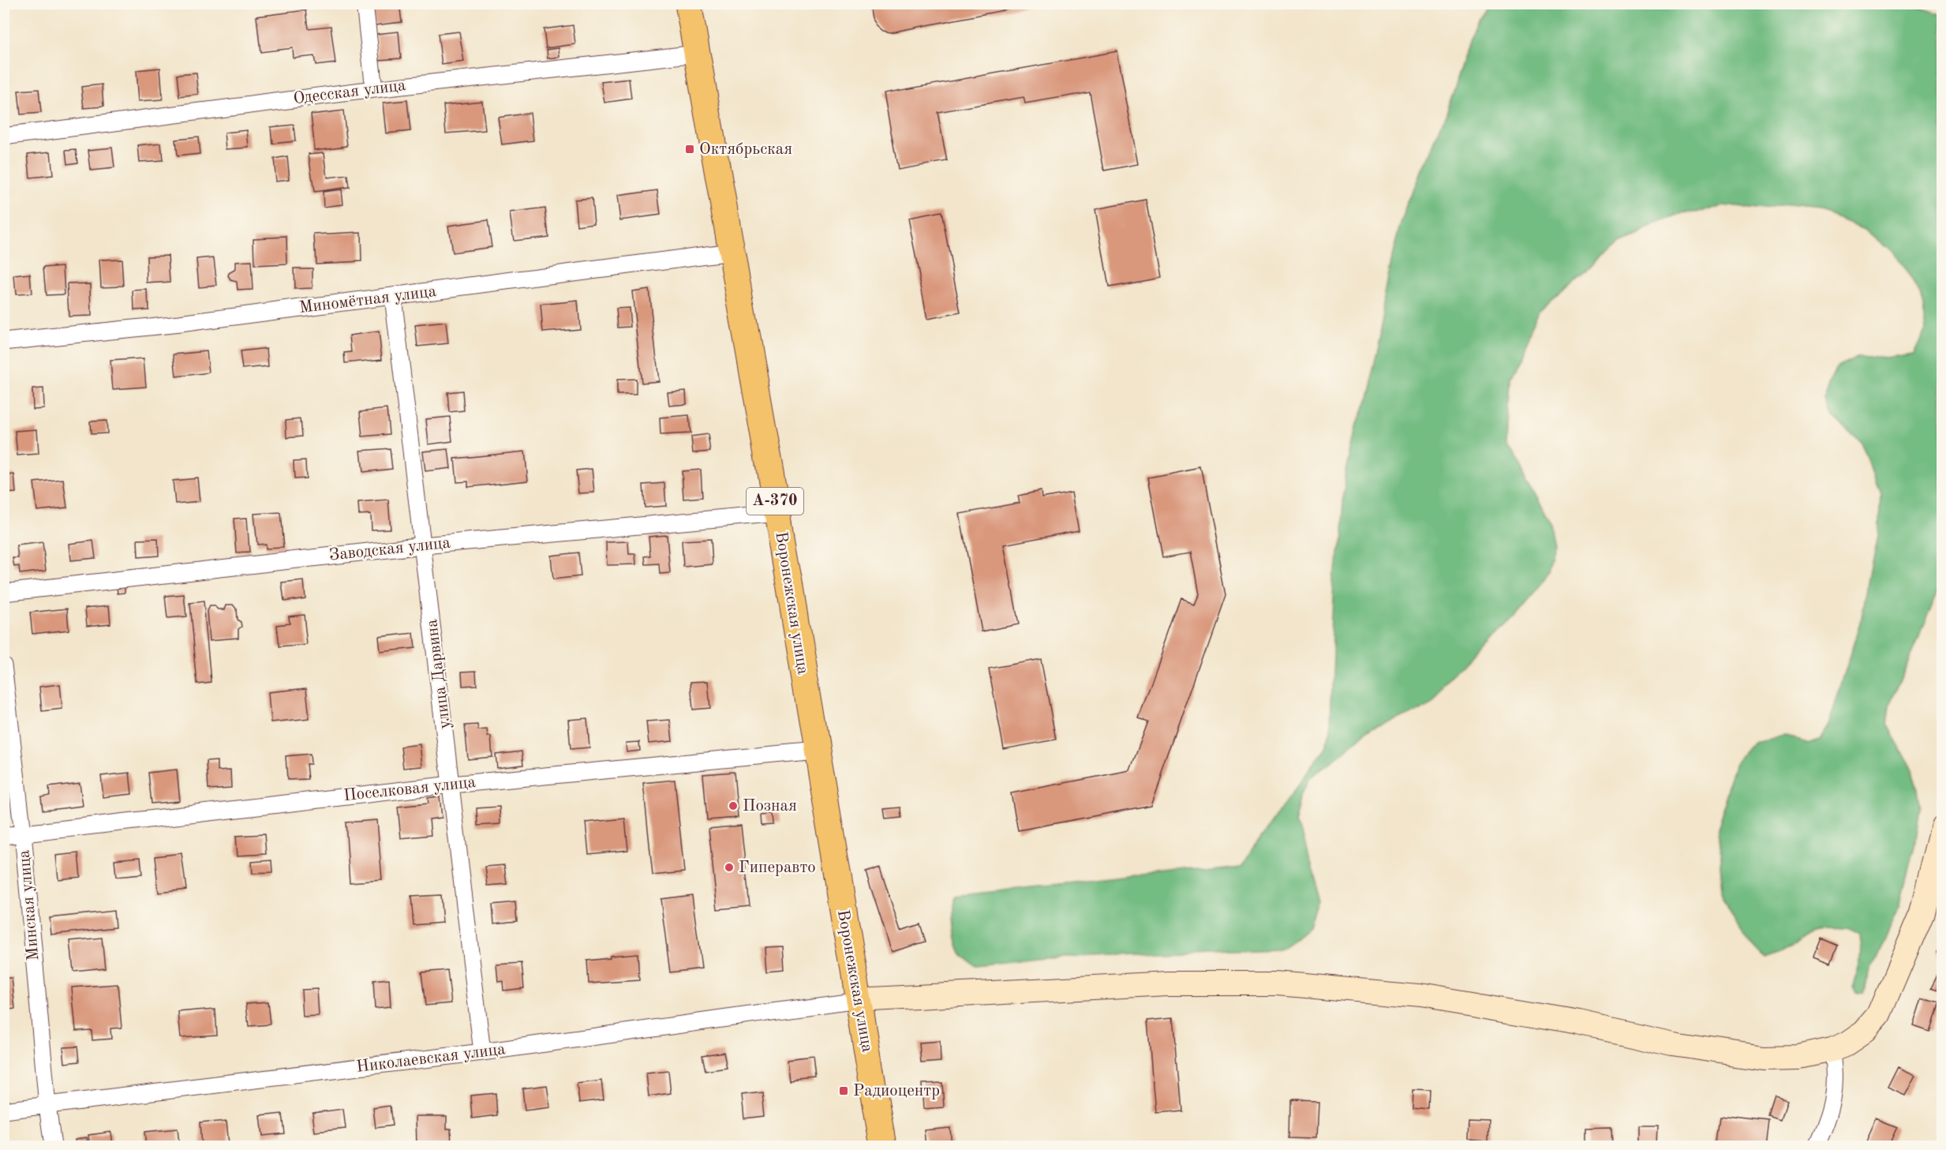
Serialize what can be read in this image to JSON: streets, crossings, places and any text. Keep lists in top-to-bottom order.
{
  "streets": {
    "highway": ["А-370", "Воронежская улица"],
    "street": [
      "Одесская улица",
      "Миномётная улица",
      "Заводская улица",
      "улица Дарвина",
      "Поселковая улица",
      "Минская улица",
      "Николаевская улица"
    ]
  },
  "crossings": [
    ["Одесская улица", "Воронежская улица"],
    ["Миномётная улица", "Воронежская улица"],
    ["Миномётная улица", "улица Дарвина"],
    ["Заводская улица", "Воронежская улица"],
    ["Заводская улица", "улица Дарвина"],
    ["Воронежская улица", "Поселковая улица"],
    ["Воронежская улица", "Николаевская улица"],
    ["улица Дарвина", "Поселковая улица"],
    ["улица Дарвина", "Николаевская улица"],
    ["Поселковая улица", "Минская улица"],
    ["Минская улица", "Николаевская улица"]
  ],
  "places": {
    "transit": ["Октябрьская", "Радиоцентр"],
    "other": ["Позная", "Гиперавто"]
  }
}
